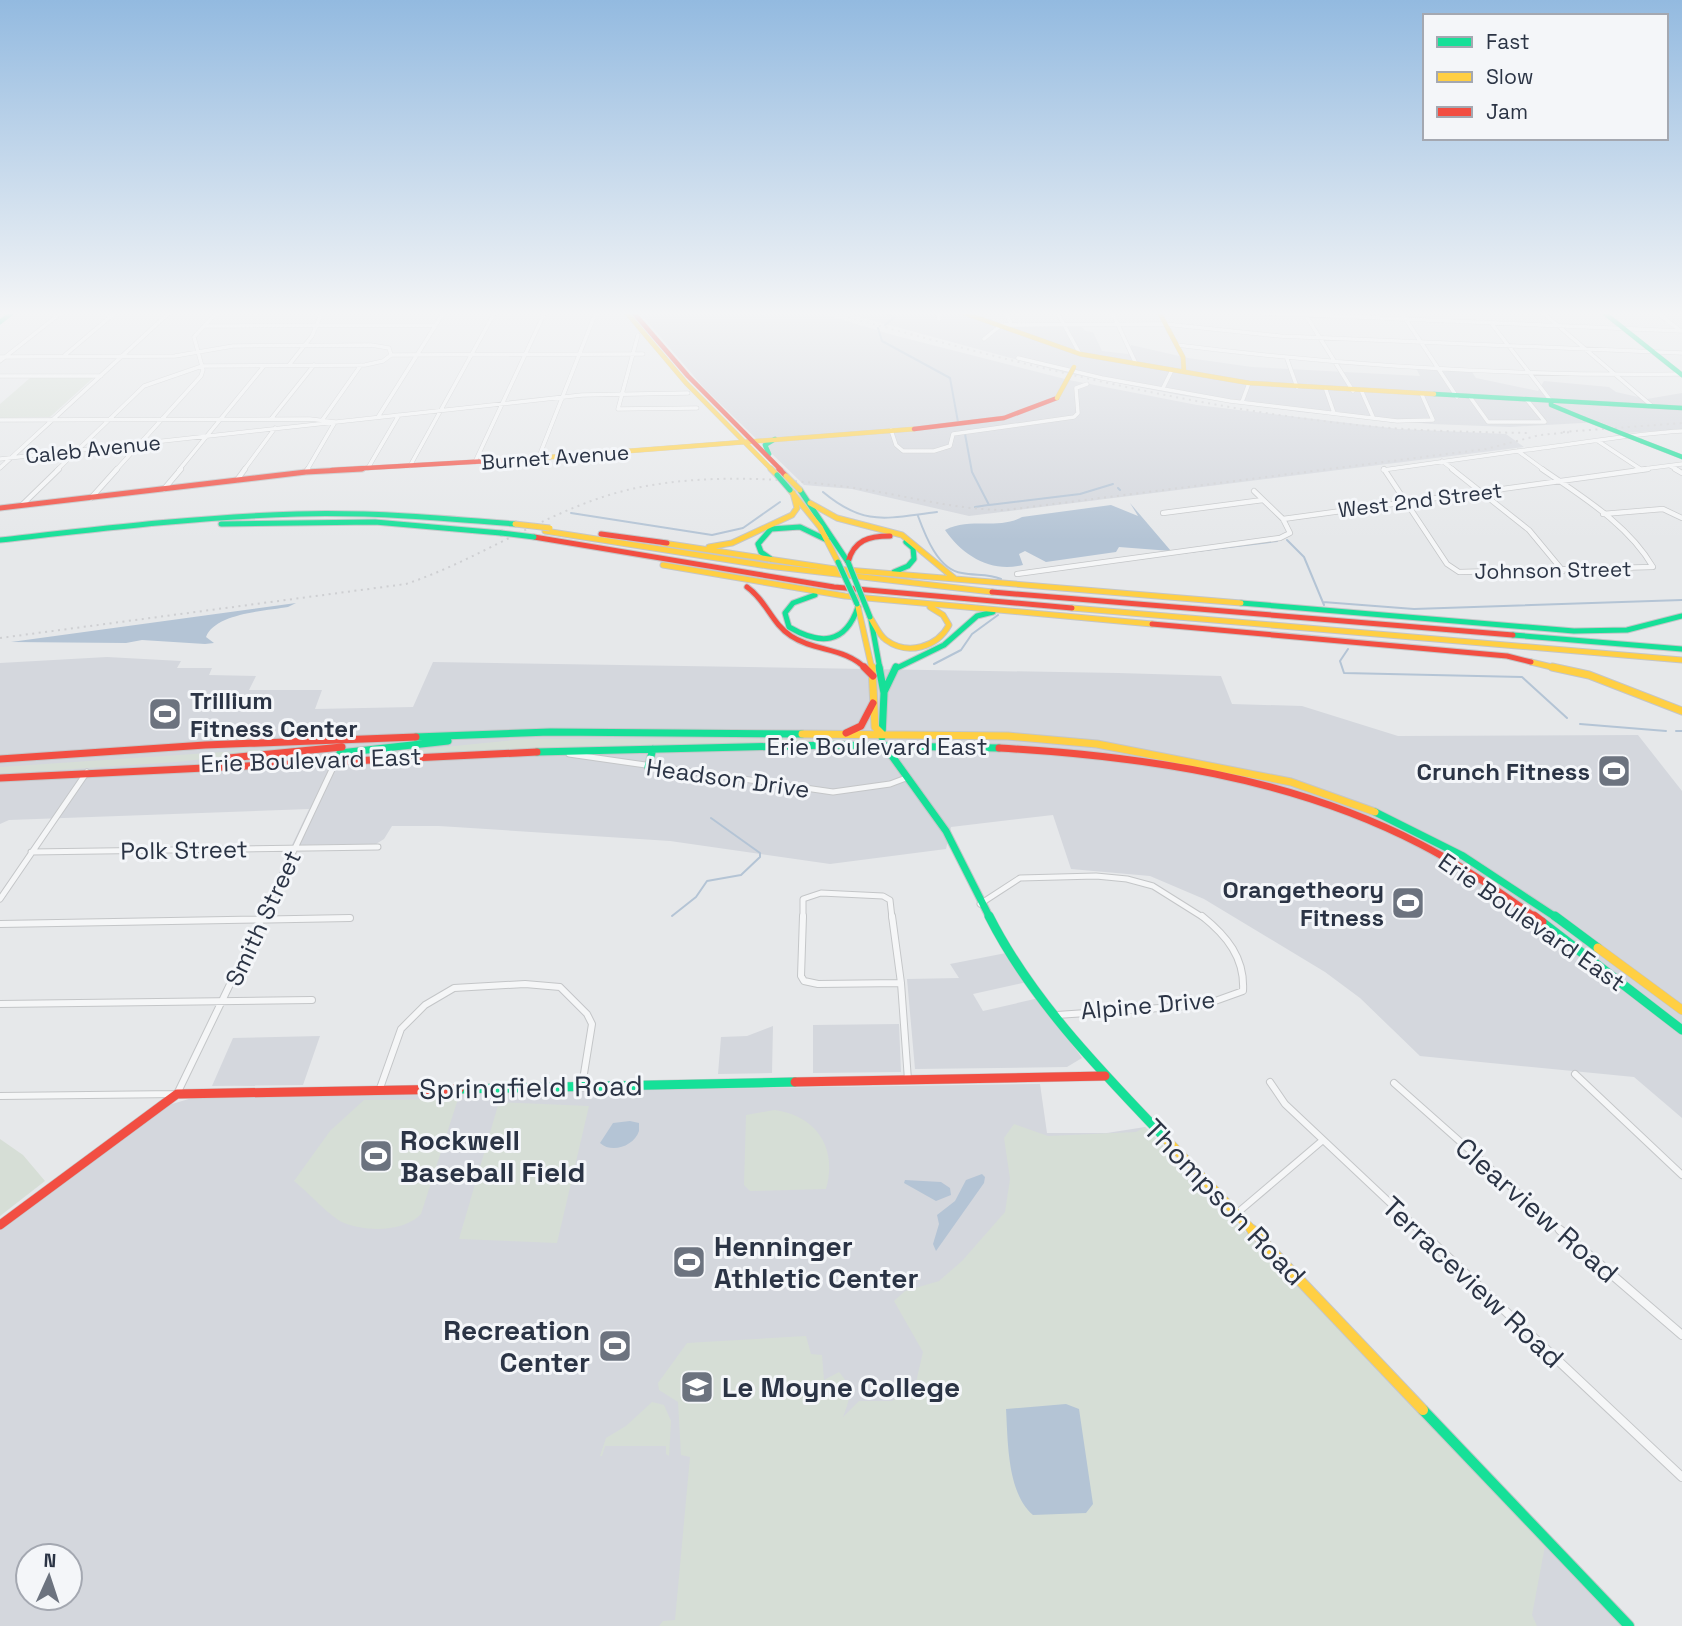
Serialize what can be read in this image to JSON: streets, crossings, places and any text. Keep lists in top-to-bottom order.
{
  "streets": {
    "main road": [
      "Burnet Avenue",
      "Erie Boulevard East",
      "Springfield Road",
      "Thompson Road"
    ],
    "street": [
      "Caleb Avenue",
      "West 2nd Street",
      "Johnson Street",
      "Headson Drive",
      "Polk Street",
      "Smith Street",
      "Alpine Drive",
      "Clearview Road",
      "Terraceview Road"
    ]
  },
  "crossings": [
    ["Burnet Avenue", "Thompson Road"],
    ["West 2nd Street", "Johnson Street"],
    ["Erie Boulevard East", "Headson Drive"],
    ["Erie Boulevard East", "Smith Street"],
    ["Erie Boulevard East", "Thompson Road"],
    ["Headson Drive", "Thompson Road"],
    ["Polk Street", "Smith Street"],
    ["Smith Street", "Springfield Road"],
    ["Alpine Drive", "Thompson Road"],
    ["Springfield Road", "Thompson Road"]
  ],
  "places": {
    "sports": [
      "Trillium Fitness Center",
      "Crunch Fitness",
      "Orangetheory Fitness",
      "Rockwell Baseball Field",
      "Henninger Athletic Center",
      "Recreation Center"
    ],
    "school or university": ["Le Moyne College"]
  },
  "legend": ["Fast", "Slow", "Jam"],
  "north": "top"
}
